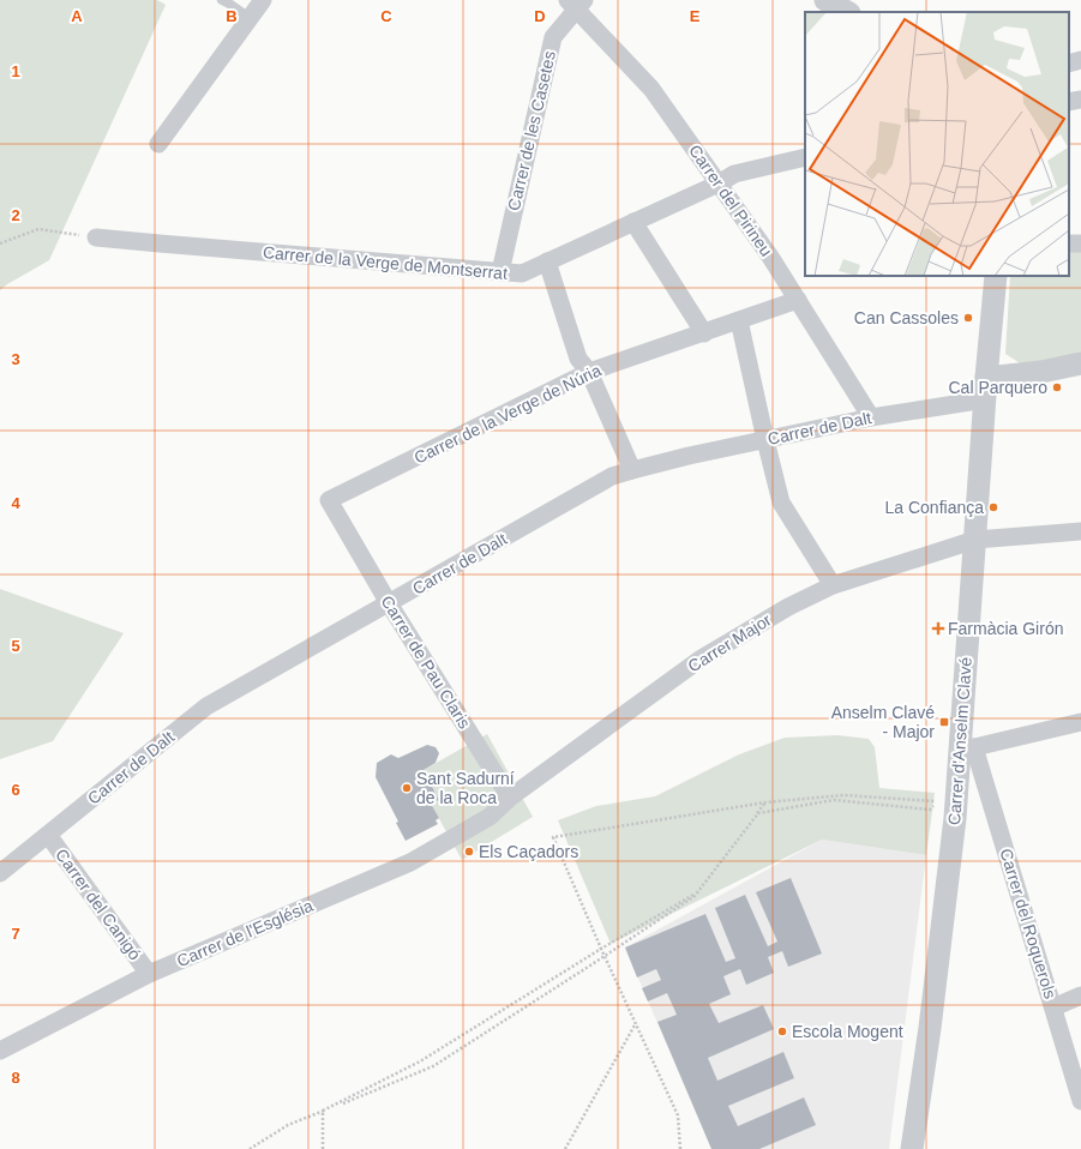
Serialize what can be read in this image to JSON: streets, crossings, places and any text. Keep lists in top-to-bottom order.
{
  "streets": {
    "street": [
      "Carrer de les Casetes",
      "Carrer del Pirineu",
      "Carrer de la Verge de Montserrat",
      "Carrer de la Verge de Núria",
      "Carrer de Dalt",
      "Carrer Major",
      "Carrer de Pau Claris",
      "Carrer d'Anselm Clavé",
      "Carrer del Canigó",
      "Carrer del Roquerols",
      "Carrer de l'Església"
    ]
  },
  "crossings": [
    ["Carrer de les Casetes", "Carrer del Pirineu"],
    ["Carrer de les Casetes", "Carrer de la Verge de Montserrat"],
    ["Carrer del Pirineu", "Carrer de la Verge de Montserrat"],
    ["Carrer del Pirineu", "Carrer de la Verge de Núria"],
    ["Carrer del Pirineu", "Carrer de Dalt"],
    ["Carrer de la Verge de Núria", "Carrer de Pau Claris"],
    ["Carrer de Dalt", "Carrer de Pau Claris"],
    ["Carrer de Dalt", "Carrer d'Anselm Clavé"],
    ["Carrer de Dalt", "Carrer del Canigó"],
    ["Carrer Major", "Carrer de Pau Claris"],
    ["Carrer Major", "Carrer d'Anselm Clavé"],
    ["Carrer Major", "Carrer de l'Església"],
    ["Carrer de Pau Claris", "Carrer de l'Església"],
    ["Carrer d'Anselm Clavé", "Carrer del Roquerols"],
    ["Carrer del Canigó", "Carrer de l'Església"]
  ],
  "places": {
    "other": [
      "Can Cassoles",
      "Cal Parquero",
      "La Confiança",
      "Sant Sadurní de la Roca",
      "Els Caçadors",
      "Escola Mogent"
    ],
    "health": ["Farmàcia Girón"],
    "transit": ["Anselm Clavé - Major"]
  },
  "grid": {
    "columns": [
      "A",
      "B",
      "C",
      "D",
      "E"
    ],
    "rows": [
      "1",
      "2",
      "3",
      "4",
      "5",
      "6",
      "7",
      "8"
    ]
  }
}
